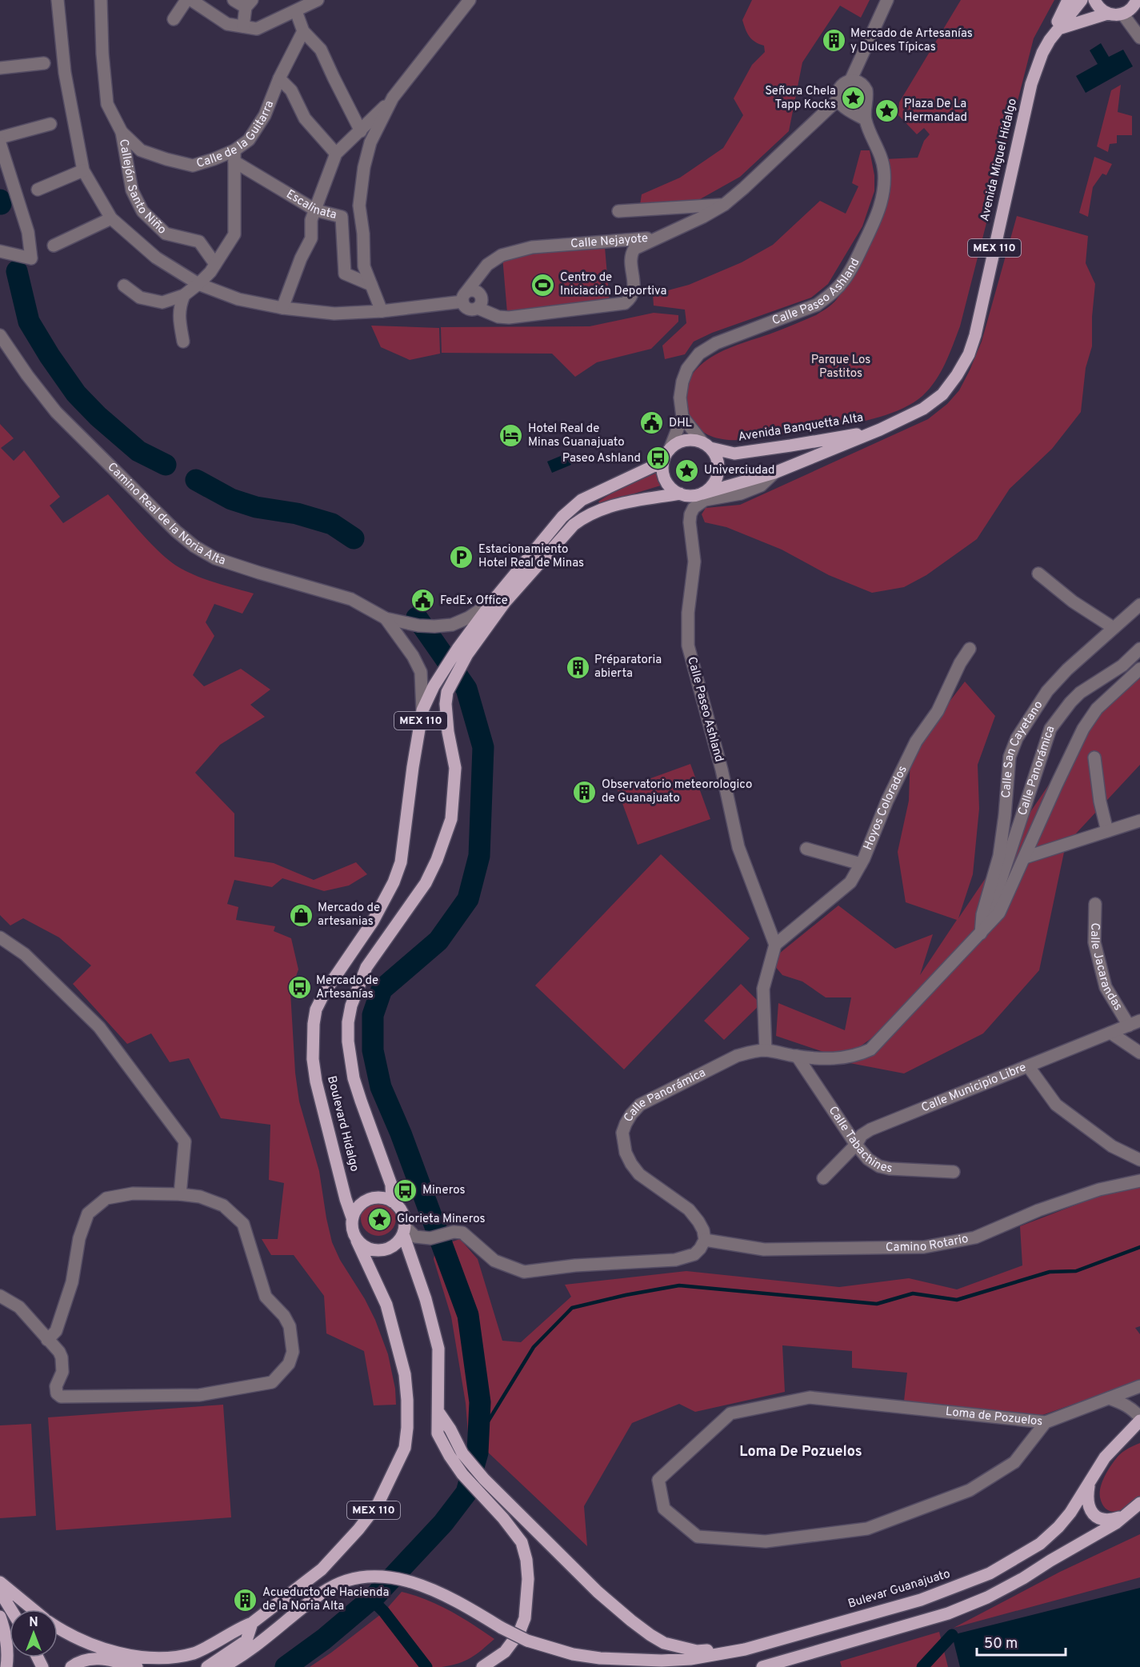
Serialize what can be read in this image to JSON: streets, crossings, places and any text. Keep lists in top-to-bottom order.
{
  "streets": {
    "main road": [
      "Avenida Miguel Hidalgo",
      "MEX 110",
      "Avenida Banquetta Alta",
      "Boulevard Hidalgo",
      "Bulevar Guanajuato"
    ],
    "street": [
      "Calle de la Guitarra",
      "Callejón Santo Niño",
      "Escalinata",
      "Calle Nejayote",
      "Calle Paseo Ashland",
      "Camino Real de la Noria Alta",
      "Calle San Cayetano",
      "Calle Panorámica",
      "Hoyos Colorados",
      "Calle Jacarandas",
      "Calle Municipio Libre",
      "Calle Tabachines",
      "Camino Rotario",
      "Loma de Pozuelos"
    ]
  },
  "crossings": [
    ["Calle de la Guitarra", "Callejón Santo Niño"],
    ["Calle de la Guitarra", "Escalinata"],
    ["Avenida Miguel Hidalgo", "Avenida Banquetta Alta"],
    ["MEX 110", "Calle Paseo Ashland"],
    ["MEX 110", "Avenida Banquetta Alta"],
    ["MEX 110", "Boulevard Hidalgo"],
    ["Calle Paseo Ashland", "Avenida Banquetta Alta"],
    ["Calle Paseo Ashland", "Hoyos Colorados"],
    ["Calle San Cayetano", "Calle Panorámica"],
    ["Calle Panorámica", "Calle Tabachines"],
    ["Calle Panorámica", "Camino Rotario"],
    ["Calle Jacarandas", "Calle Municipio Libre"],
    ["Calle Municipio Libre", "Calle Tabachines"]
  ],
  "districts": ["Loma De Pozuelos"],
  "parks": ["Parque Los Pastitos"],
  "places": {
    "building": [
      "Mercado de Artesanías y Dulces Típicas",
      "Préparatoria abierta",
      "Observatorio meteorologico de Guanajuato",
      "Acueducto de Hacienda de la Noria Alta"
    ],
    "place": [
      "Señora Chela Tapp Kocks",
      "Plaza De La Hermandad",
      "Univerciudad",
      "Glorieta Mineros"
    ],
    "sports": ["Centro de Iniciación Deportiva"],
    "public building": ["DHL", "FedEx Office"],
    "hotel": ["Hotel Real de Minas Guanajuato"],
    "bus stop": ["Paseo Ashland", "Mercado de Artesanías", "Mineros"],
    "parking": ["Estacionamiento Hotel Real de Minas"],
    "shop": ["Mercado de artesanias"]
  },
  "scale_bar": "50 m",
  "north": "top"
}
